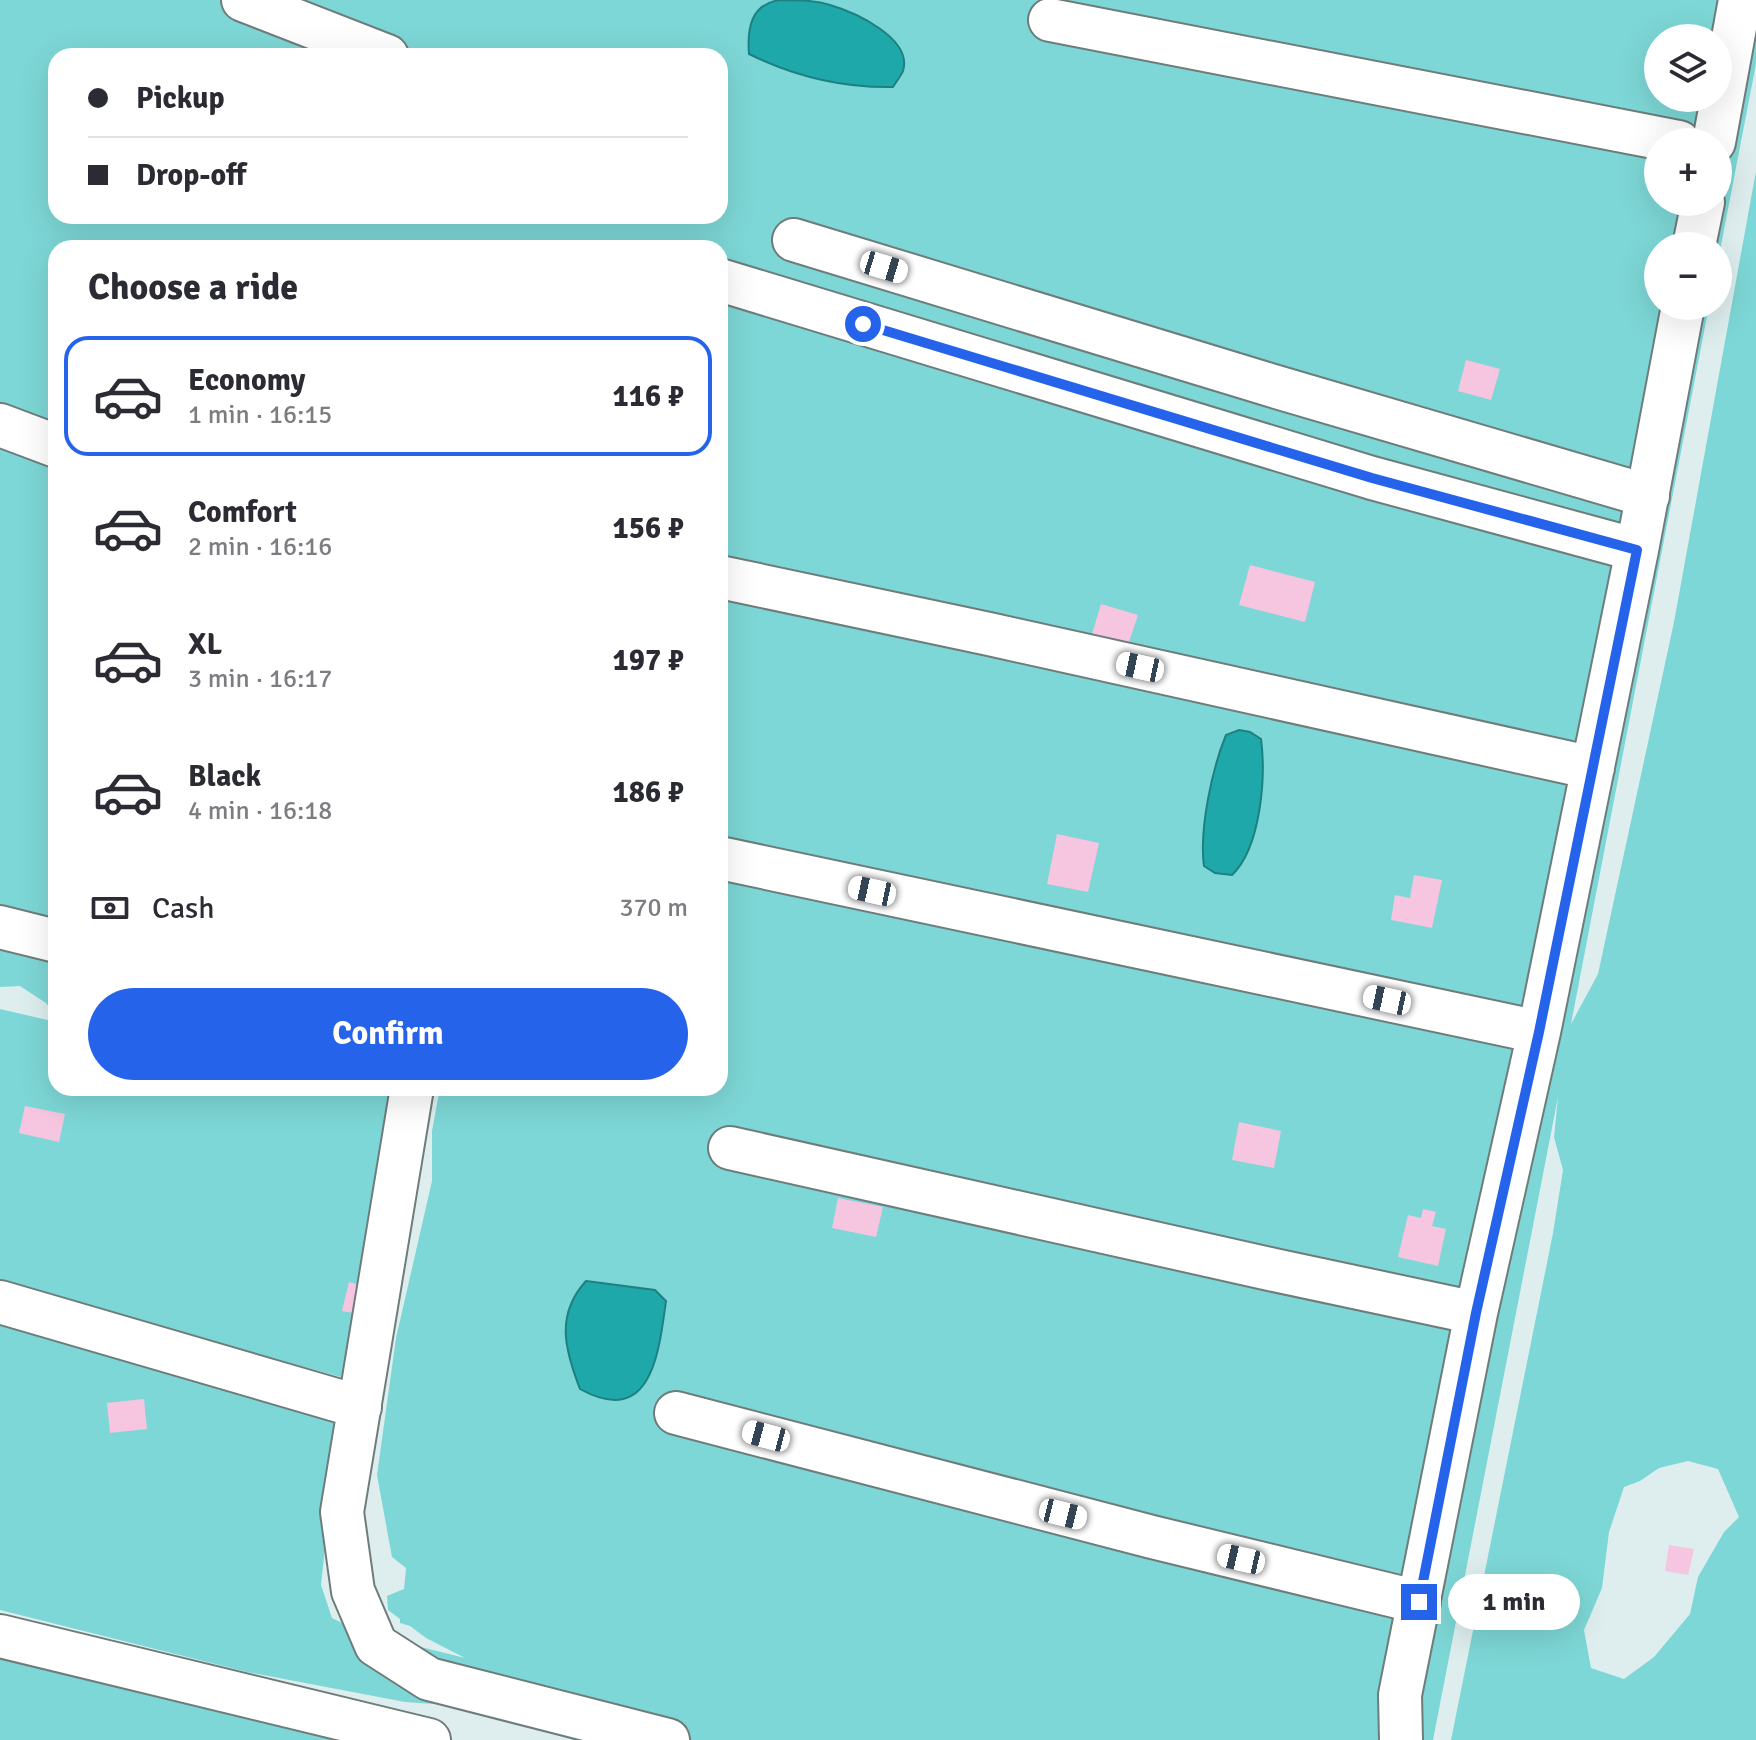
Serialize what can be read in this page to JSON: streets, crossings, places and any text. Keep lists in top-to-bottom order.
{
  "page": {
    "map_buttons": ["+", "−"],
    "banner": ["Pickup", "Drop-off"],
    "heading": "Choose a ride",
    "list": [
      {
        "name": "Economy",
        "note": "1 min · 16:15",
        "value": "116 ₽"
      },
      {
        "name": "Comfort",
        "note": "2 min · 16:16",
        "value": "156 ₽"
      },
      {
        "name": "XL",
        "note": "3 min · 16:17",
        "value": "197 ₽"
      },
      {
        "name": "Black",
        "note": "4 min · 16:18",
        "value": "186 ₽"
      }
    ],
    "pay": ["Cash", "370 m"],
    "buttons": "Confirm",
    "bubble": "1 min"
  }
}
